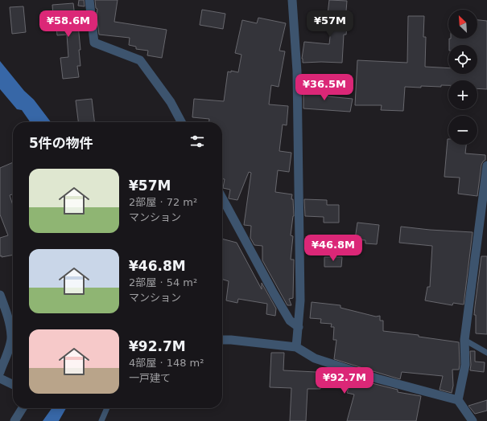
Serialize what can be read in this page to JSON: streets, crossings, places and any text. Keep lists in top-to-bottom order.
{
  "north": "top left",
  "page": {
    "map_buttons": ["+", "−"],
    "price": [
      "¥58.6M",
      "¥57M",
      "¥36.5M",
      "¥46.8M",
      "¥92.7M"
    ],
    "heading": "5件の物件",
    "list": [
      {
        "name": "¥57M",
        "note": "2部屋 · 72 m² · マンション"
      },
      {
        "name": "¥46.8M",
        "note": "2部屋 · 54 m² · マンション"
      },
      {
        "name": "¥92.7M",
        "note": "4部屋 · 148 m² · 一戸建て"
      }
    ]
  }
}
